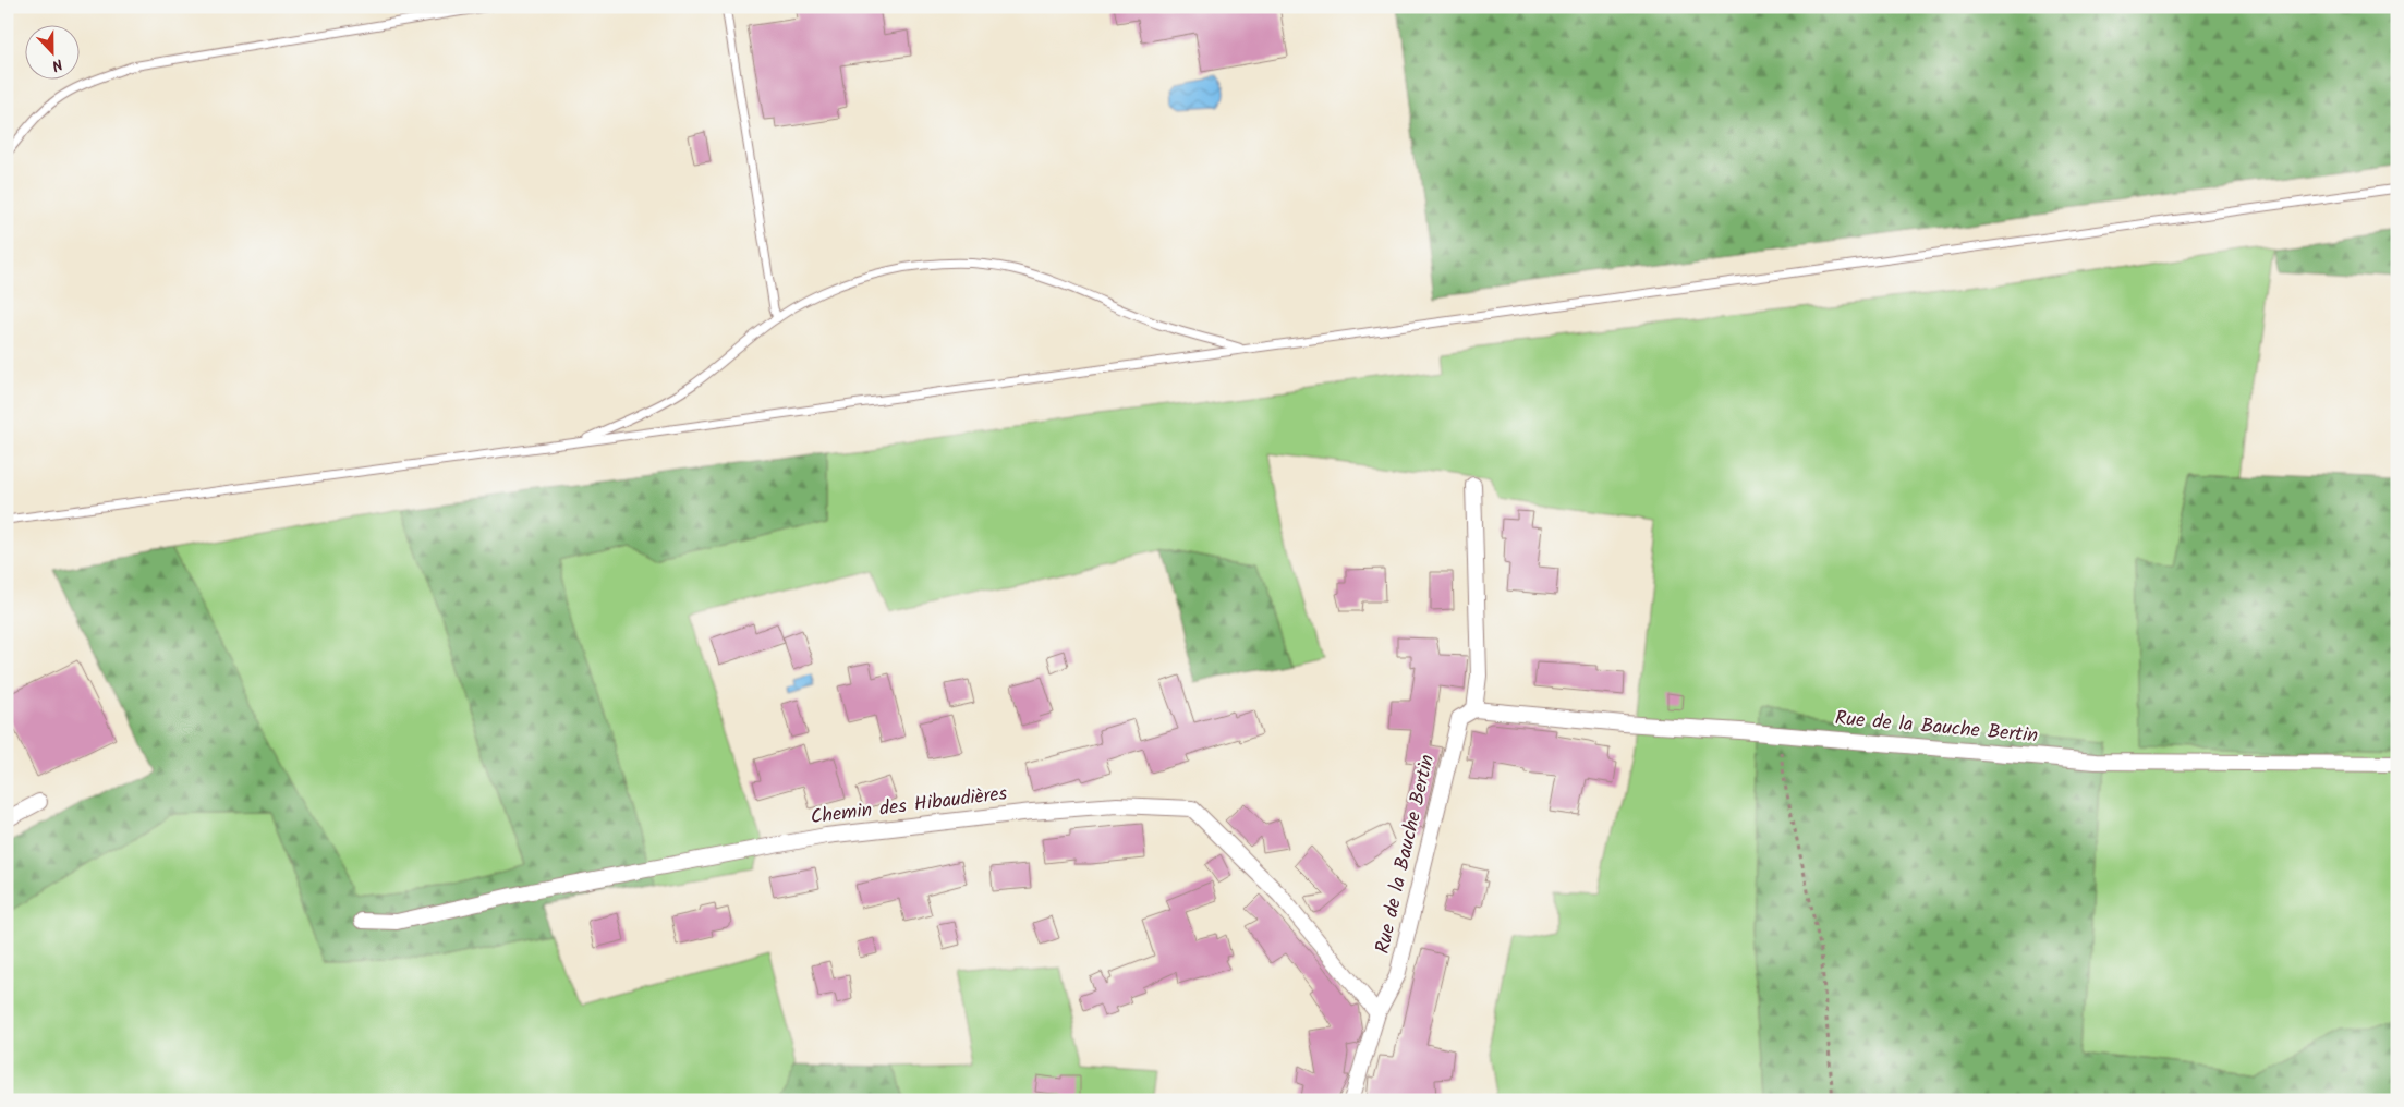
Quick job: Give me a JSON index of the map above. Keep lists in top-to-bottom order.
{
  "streets": {
    "street": ["Rue de la Bauche Bertin", "Chemin des Hibaudières"]
  },
  "crossings": [
    ["Rue de la Bauche Bertin", "Chemin des Hibaudières"]
  ],
  "north": "bottom"
}
